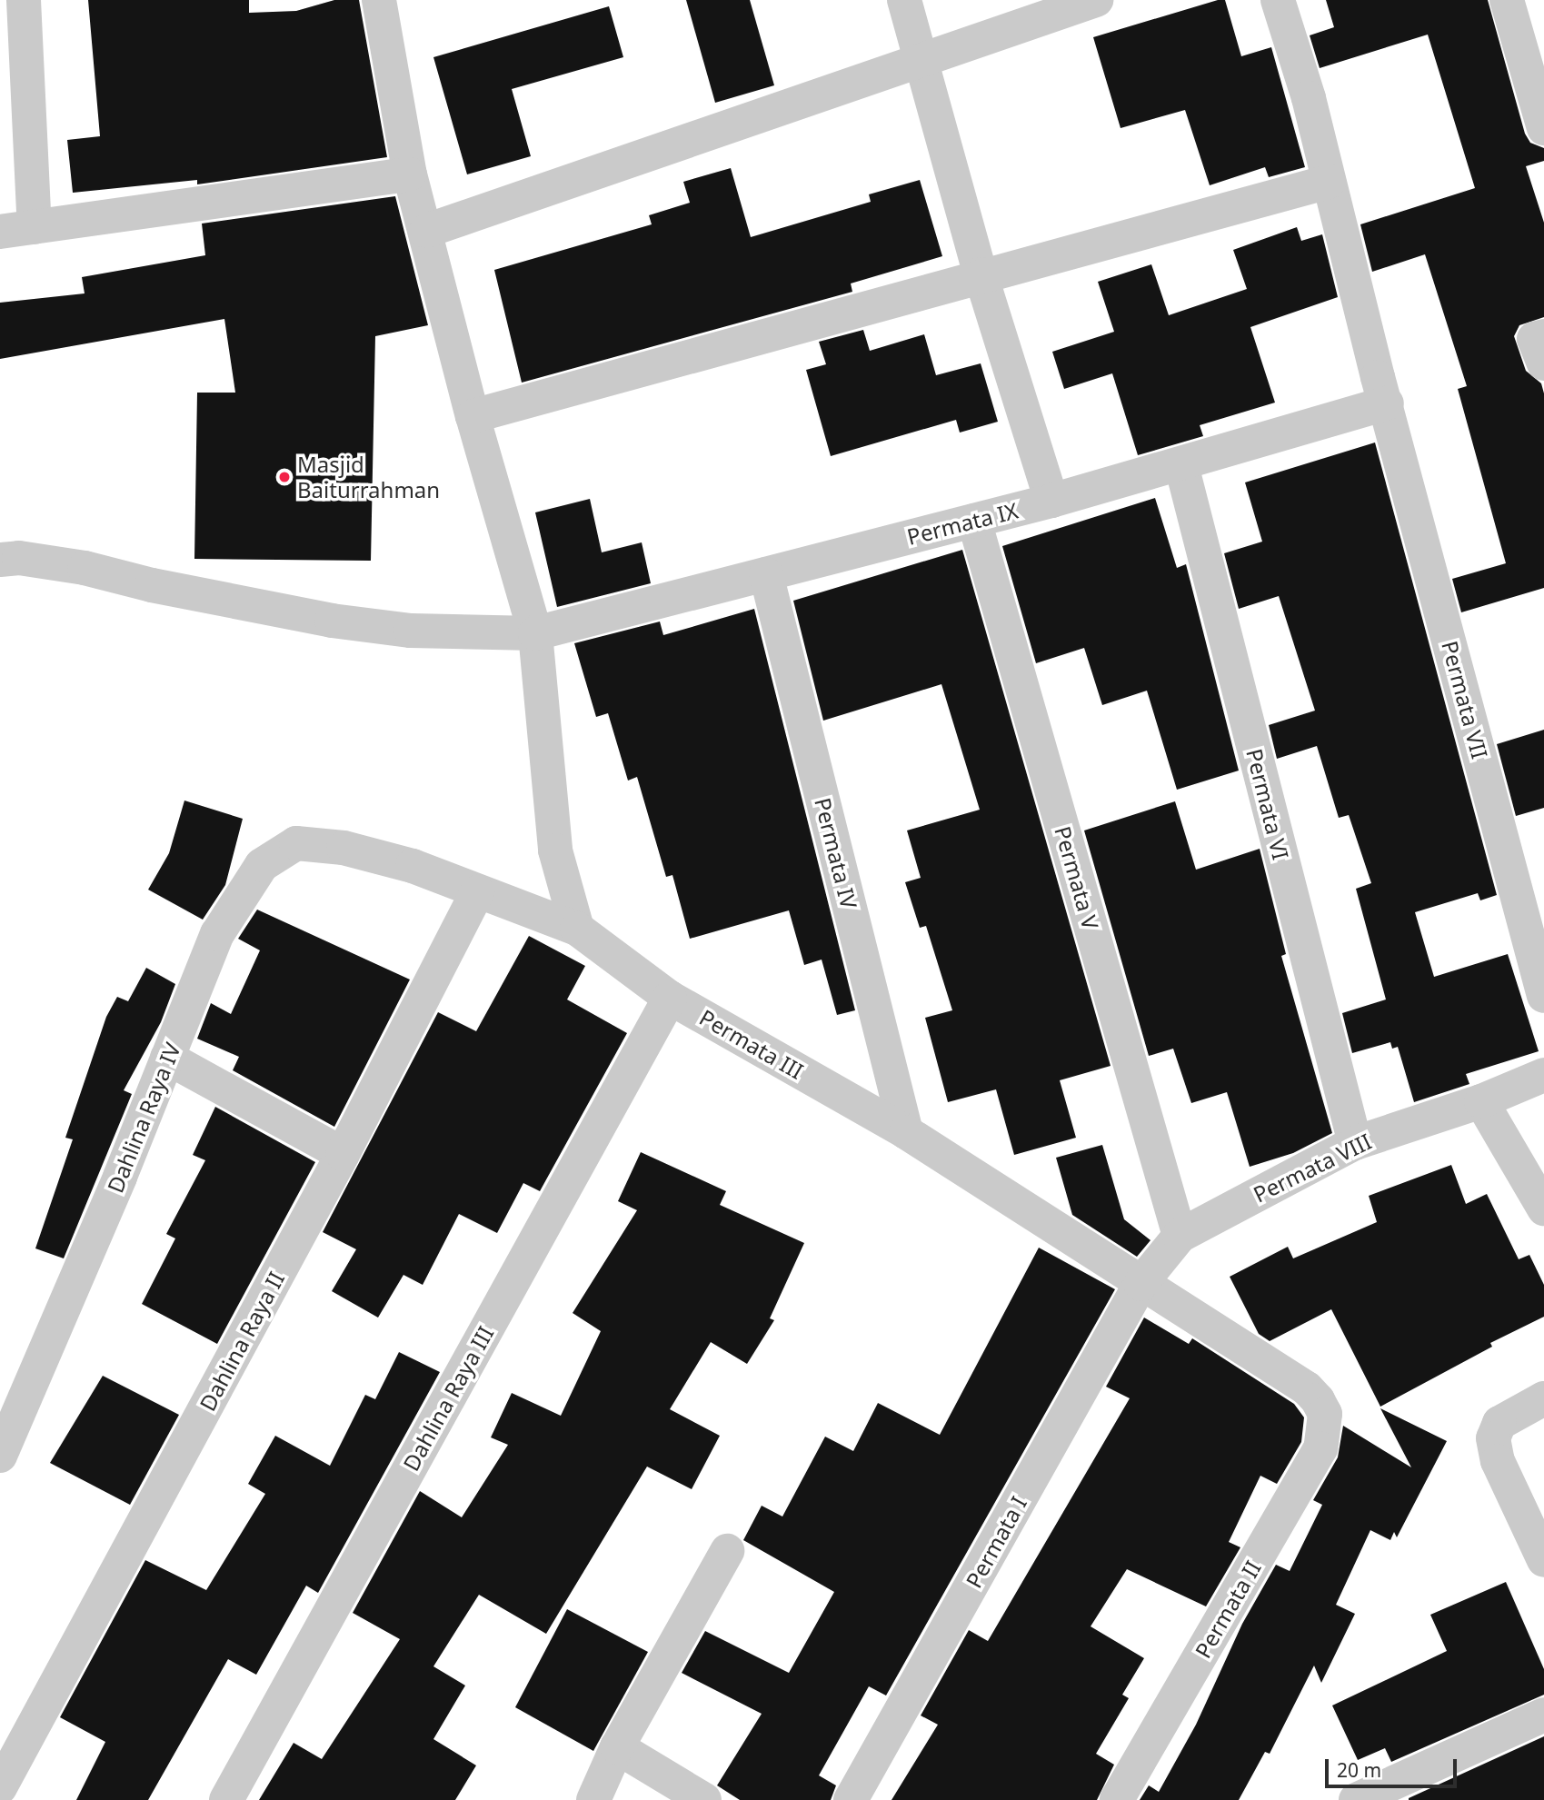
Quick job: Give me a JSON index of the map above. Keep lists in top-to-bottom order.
{
  "streets": {
    "street": [
      "Permata IX",
      "Permata VII",
      "Permata VI",
      "Permata IV",
      "Permata V",
      "Permata III",
      "Dahlina Raya IV",
      "Permata VIII",
      "Dahlina Raya II",
      "Dahlina Raya III",
      "Permata I",
      "Permata II"
    ]
  },
  "crossings": [
    ["Permata IX", "Permata VII"],
    ["Permata IX", "Permata VI"],
    ["Permata IX", "Permata IV"],
    ["Permata IX", "Permata V"],
    ["Permata VI", "Permata VIII"],
    ["Permata IV", "Permata III"],
    ["Permata V", "Permata VIII"],
    ["Permata III", "Dahlina Raya IV"],
    ["Permata III", "Permata VIII"],
    ["Permata III", "Dahlina Raya II"],
    ["Permata III", "Dahlina Raya III"],
    ["Permata III", "Permata I"],
    ["Permata III", "Permata II"],
    ["Permata VIII", "Permata I"]
  ],
  "places": ["Masjid Baiturrahman"],
  "scale_bar": "20 m"
}
